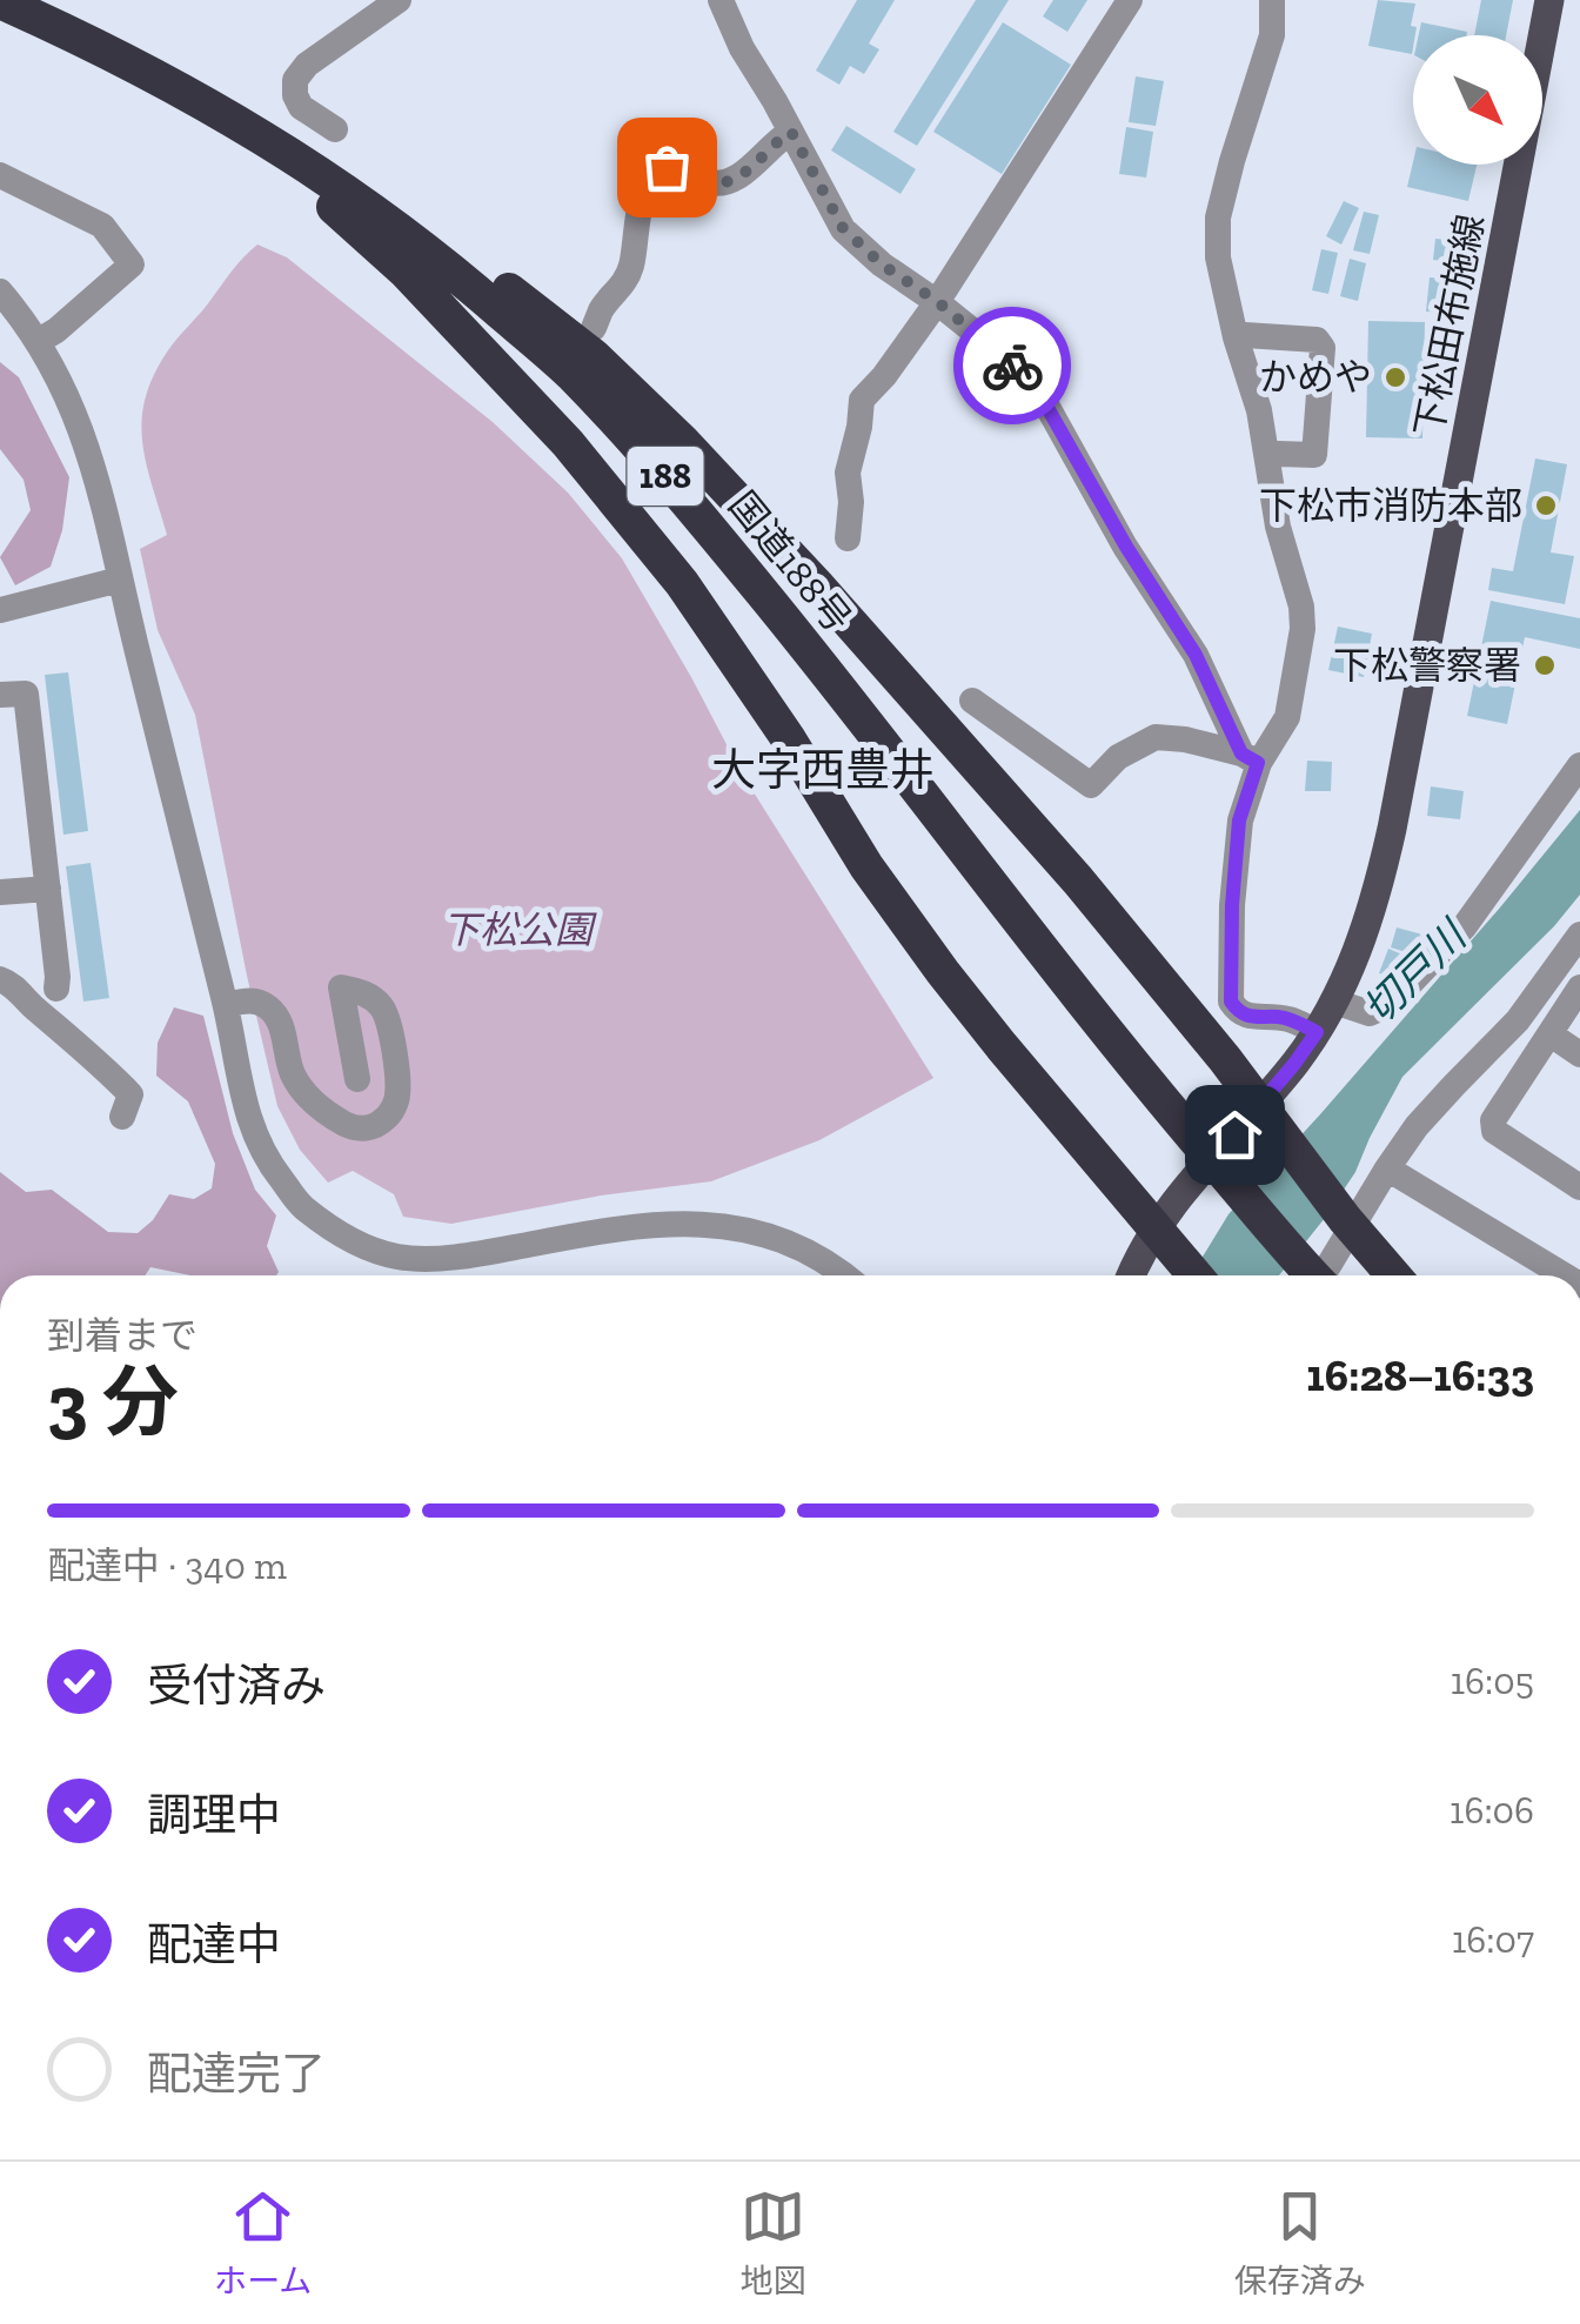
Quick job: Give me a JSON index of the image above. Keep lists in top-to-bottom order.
{
  "streets": {
    "highway": ["188", "国道188号"],
    "main road": ["下松田布施線"]
  },
  "districts": ["大字西豊井"],
  "water": ["切戸川"],
  "parks": ["下松公園"],
  "places": ["かめや", "下松市消防本部", "下松警察署"],
  "north": "bottom right",
  "page": {
    "heading": ["3 分", "到着まで", "16:28–16:33"],
    "bar": "配達中 · 340 m",
    "list": [
      ["受付済み", "16:05"],
      ["調理中", "16:06"],
      ["配達中", "16:07"],
      "配達完了"
    ],
    "tabs": ["ホーム", "地図", "保存済み"]
  }
}
